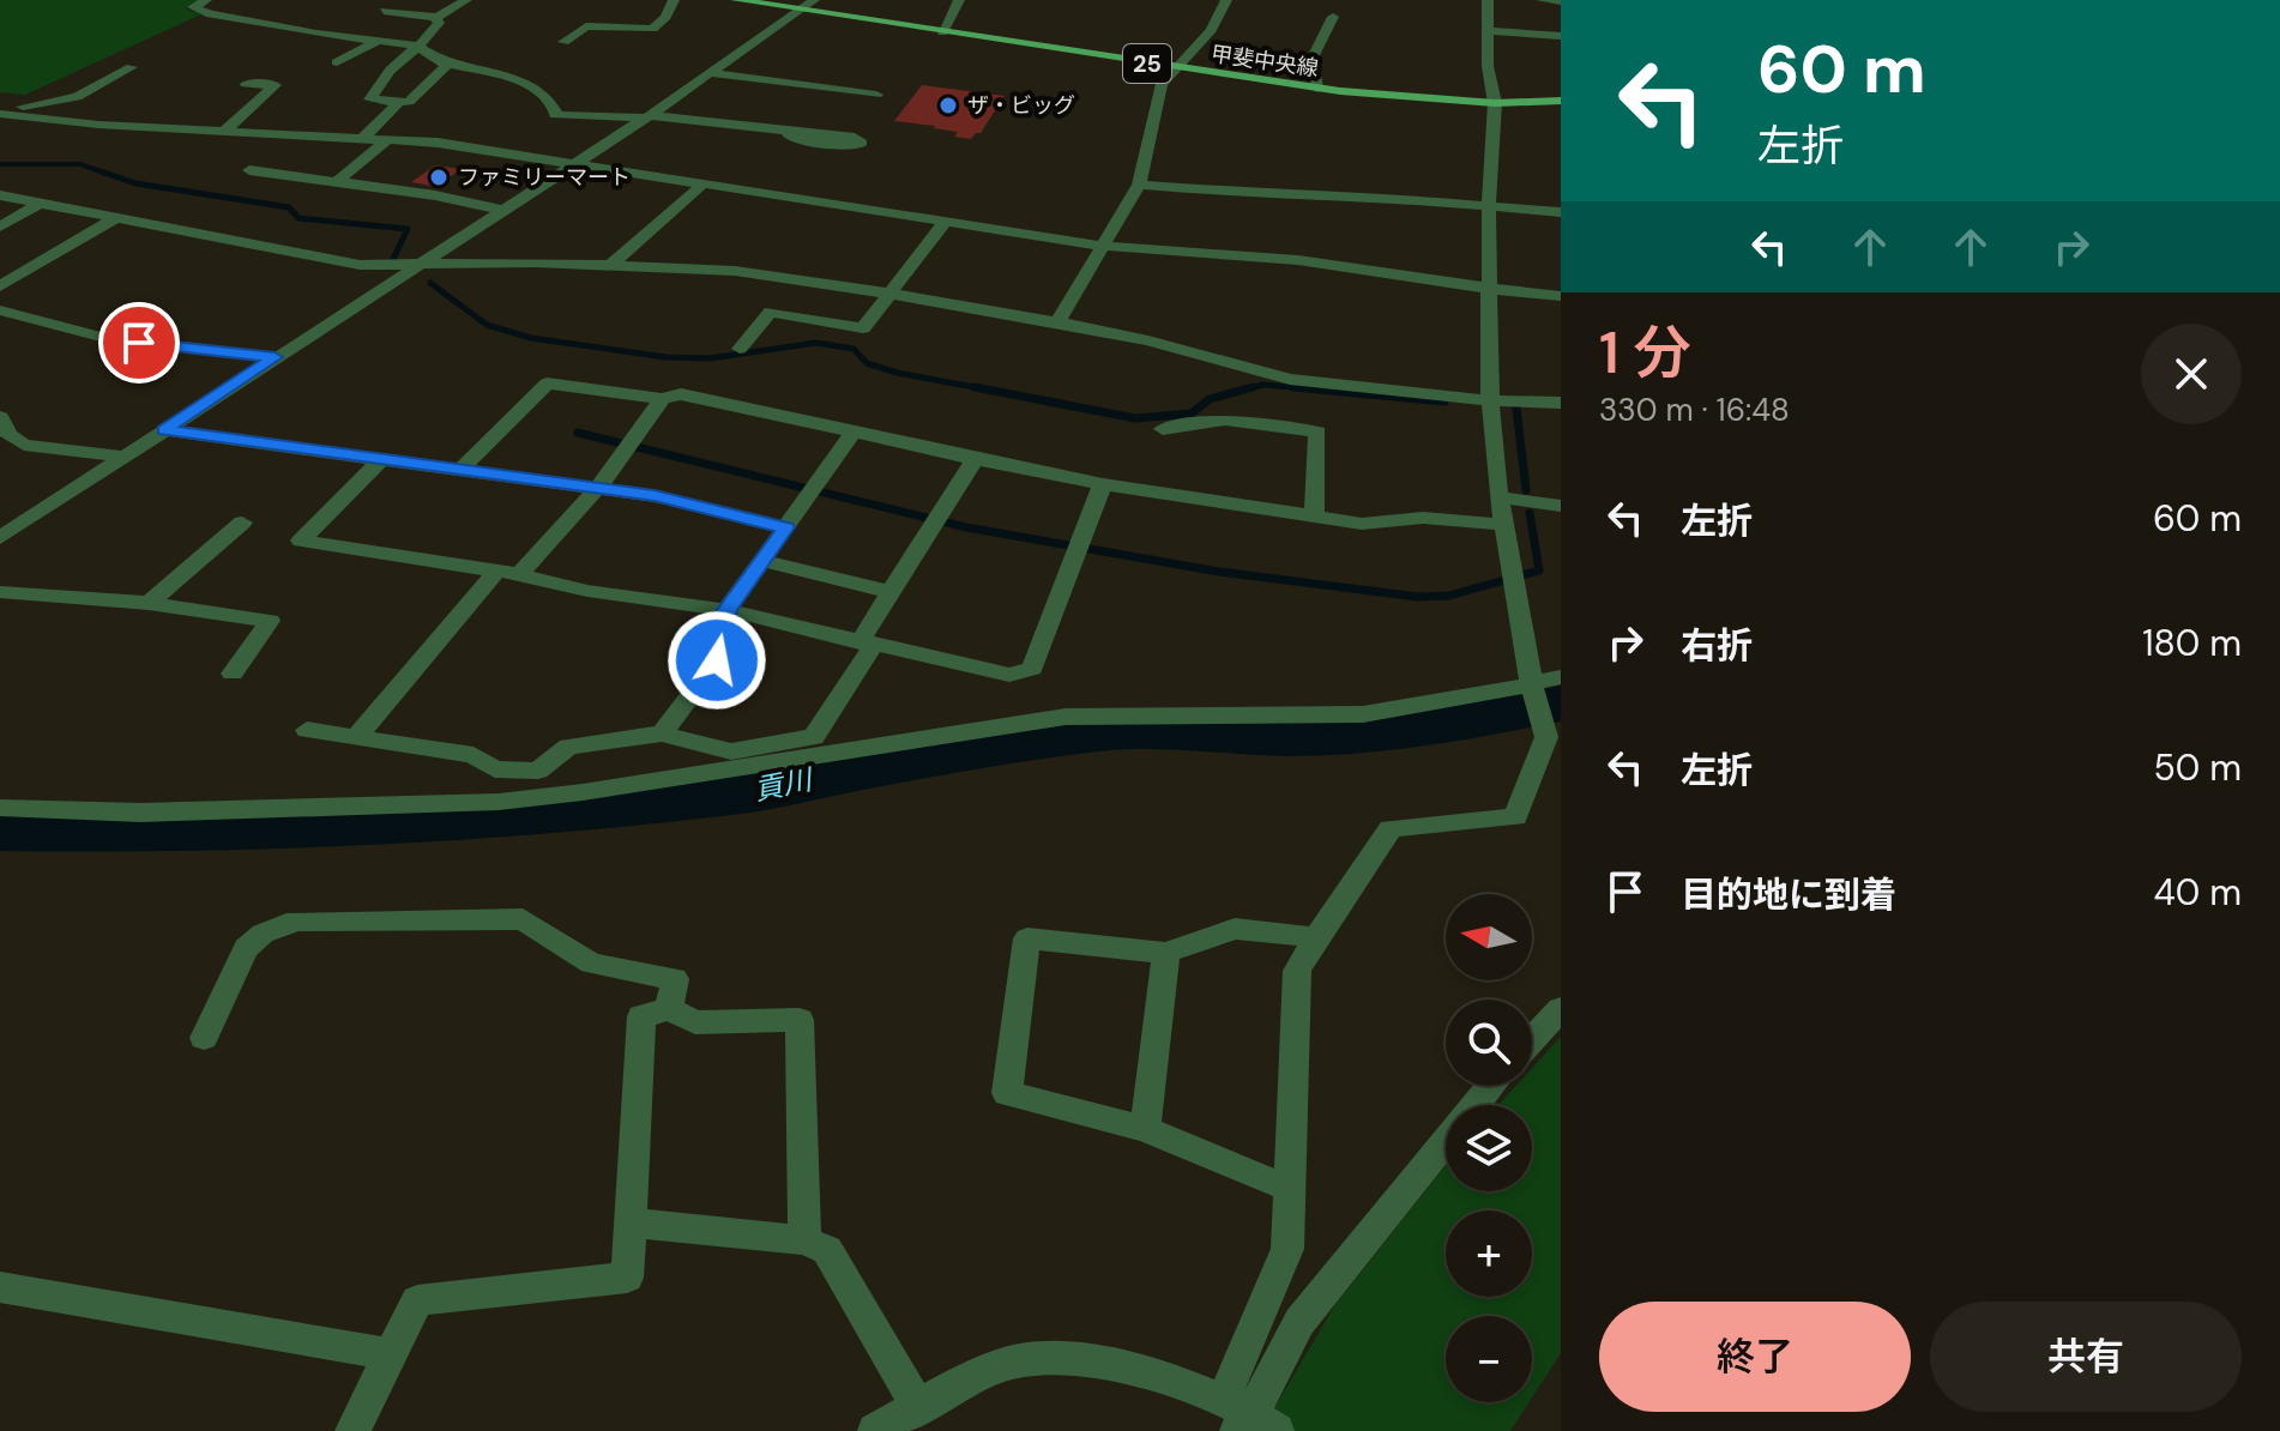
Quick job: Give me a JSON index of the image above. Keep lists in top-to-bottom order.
{
  "streets": {
    "main road": ["甲斐中央線", "25"]
  },
  "water": ["貢川"],
  "places": ["ザ・ビッグ", "ファミリーマート"],
  "north": "left",
  "page": {
    "turn": ["60 m", "左折"],
    "heading": ["1 分", "330 m · 16:48"],
    "list": [
      {
        "name": "左折",
        "value": "60 m"
      },
      {
        "name": "右折",
        "value": "180 m"
      },
      {
        "name": "左折",
        "value": "50 m"
      },
      {
        "name": "目的地に到着",
        "value": "40 m"
      }
    ],
    "map_buttons": ["+", "−"],
    "buttons": ["終了", "共有"]
  }
}
